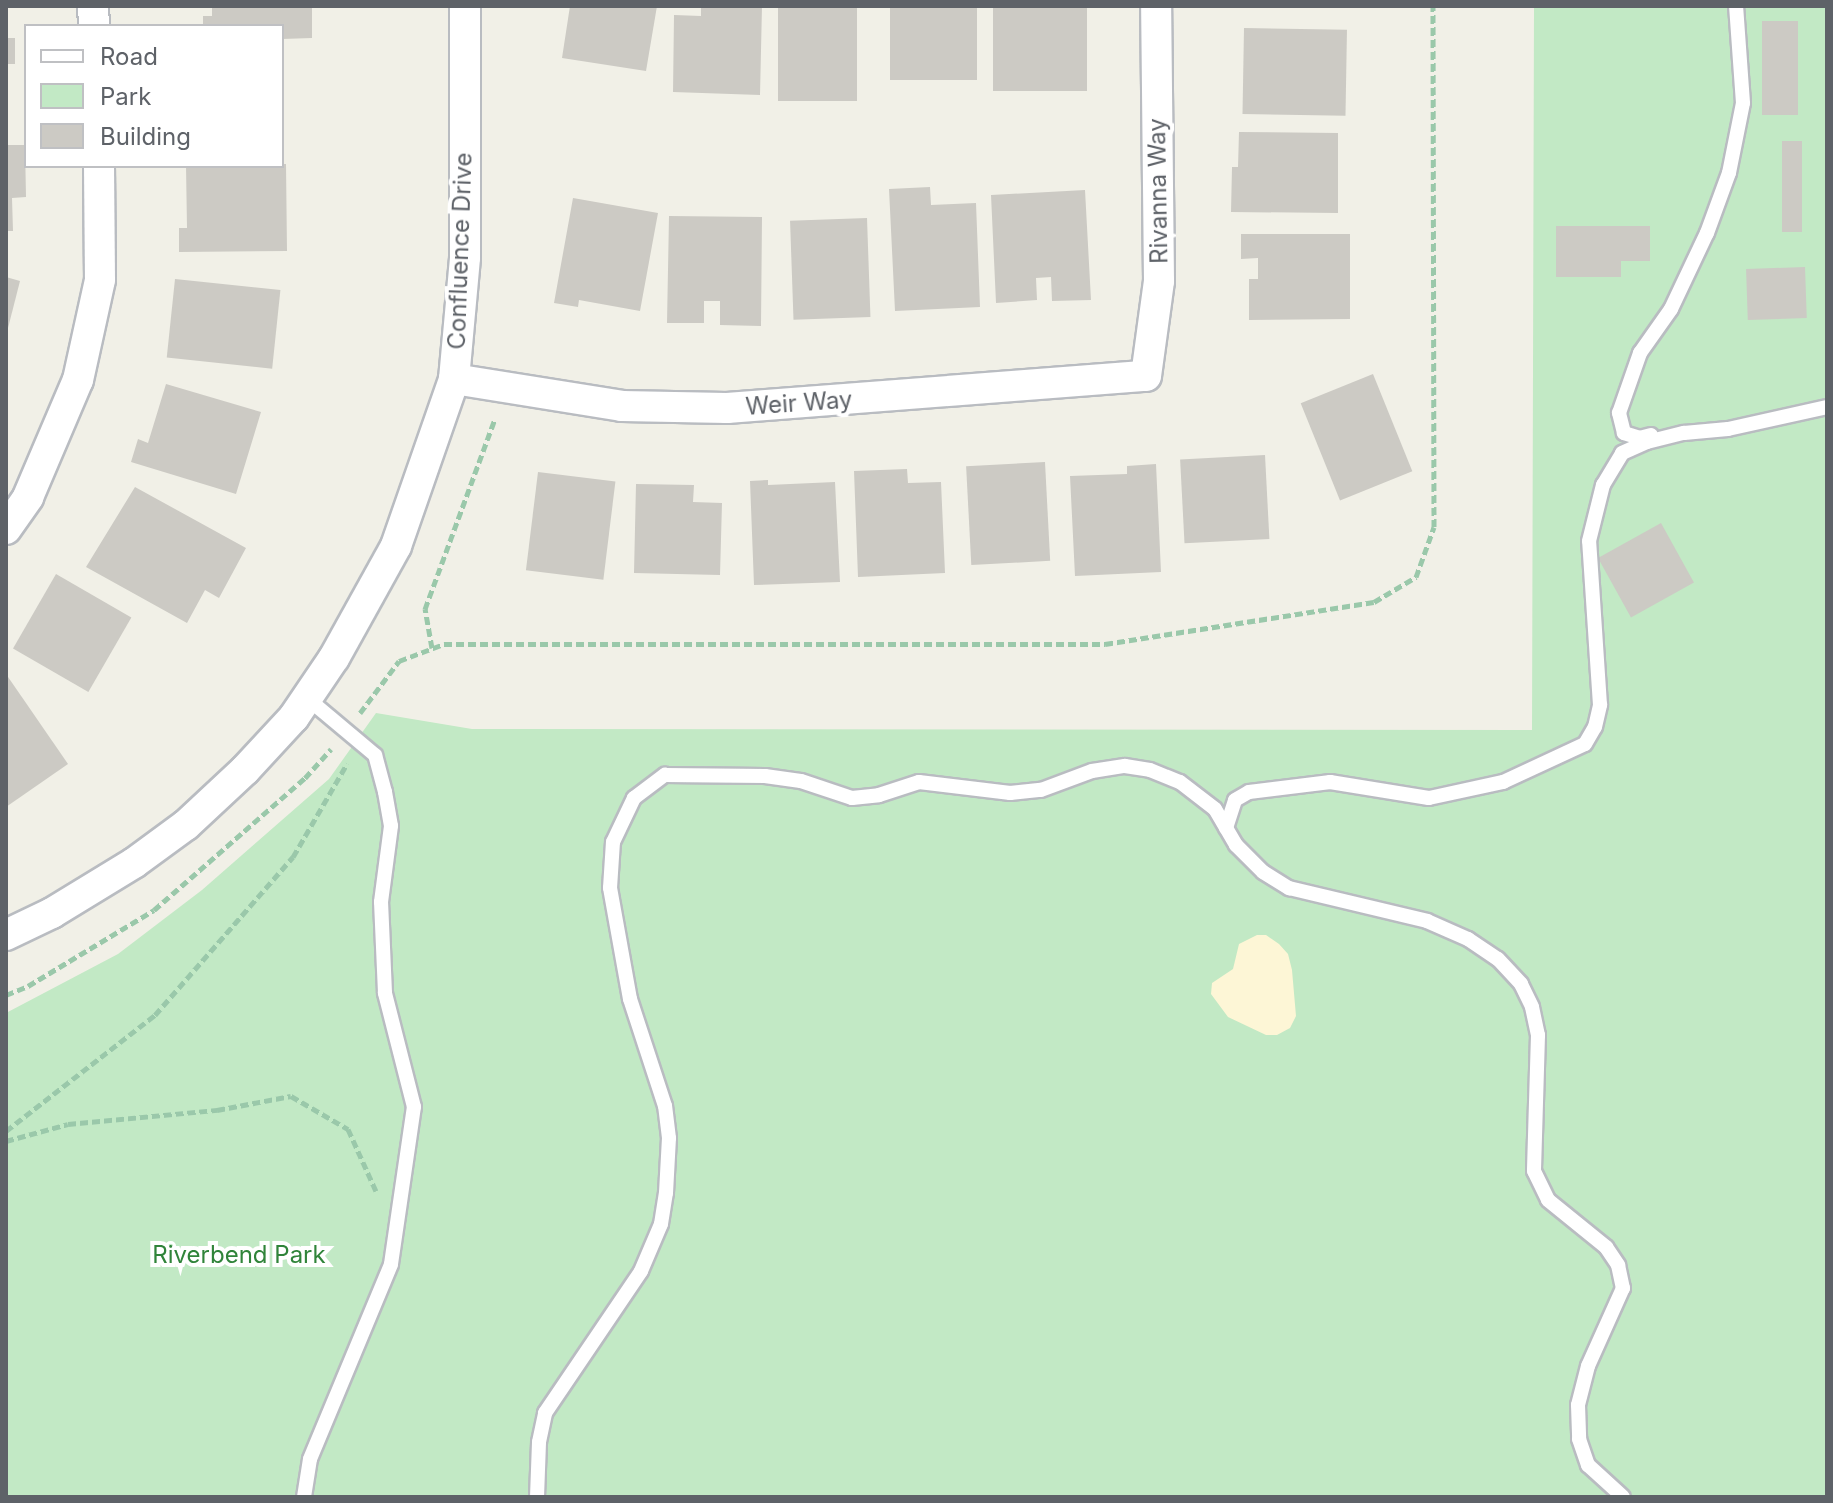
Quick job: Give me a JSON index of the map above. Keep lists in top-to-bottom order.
{
  "streets": {
    "street": ["Rivanna Way", "Confluence Drive", "Weir Way"]
  },
  "crossings": [
    ["Rivanna Way", "Weir Way"],
    ["Confluence Drive", "Weir Way"]
  ],
  "parks": ["Riverbend Park"],
  "legend": ["Road", "Park", "Building"]
}
